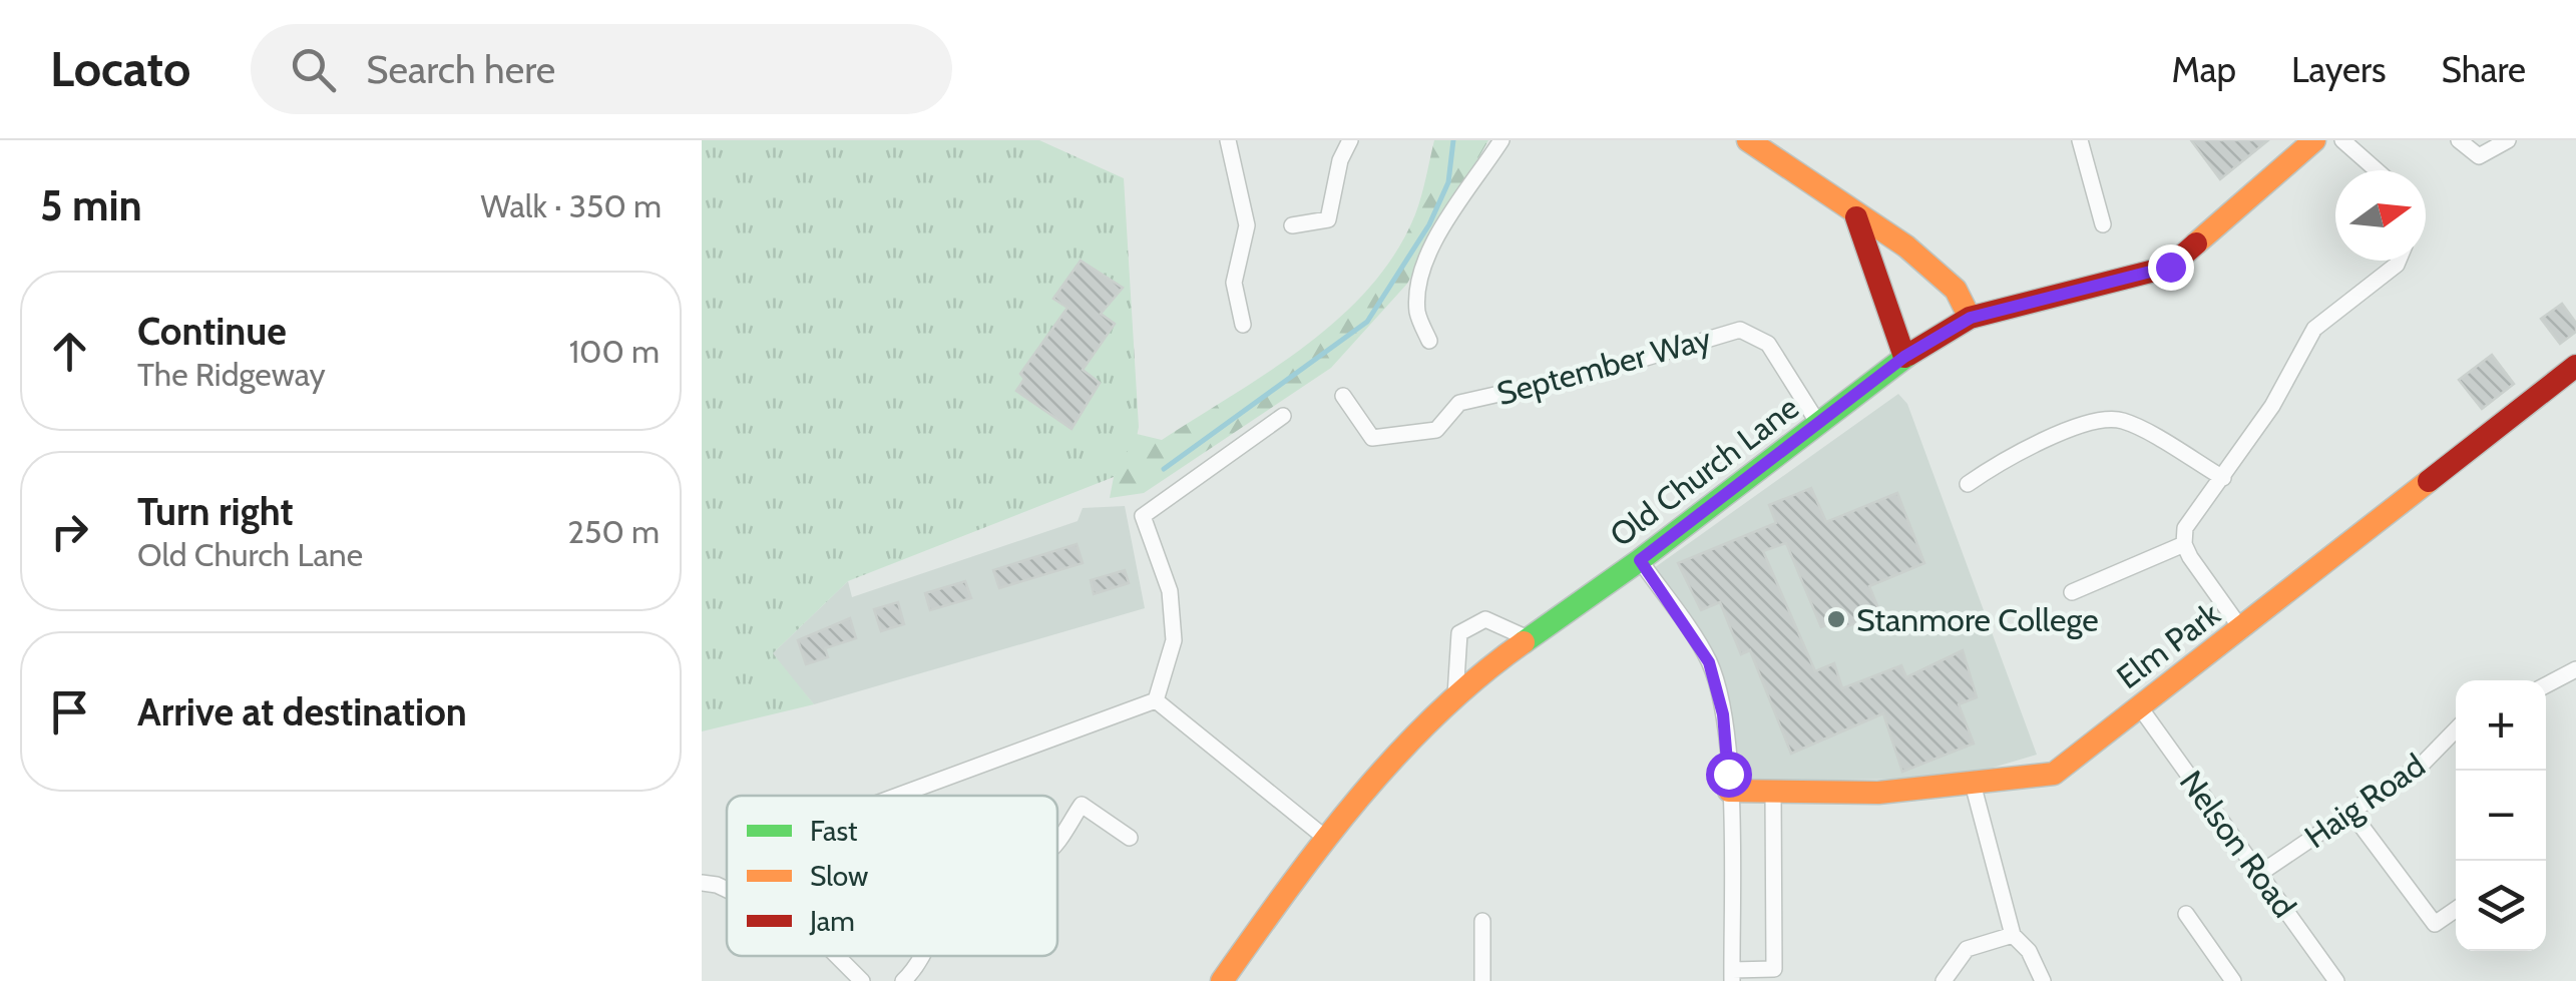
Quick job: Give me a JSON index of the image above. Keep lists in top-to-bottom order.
{
  "streets": {
    "street": [
      "September Way",
      "Old Church Lane",
      "Elm Park",
      "Haig Road",
      "Nelson Road"
    ]
  },
  "crossings": [
    ["September Way", "Old Church Lane"],
    ["Elm Park", "Nelson Road"],
    ["Haig Road", "Nelson Road"]
  ],
  "places": ["Stanmore College"],
  "legend": ["Fast", "Slow", "Jam"],
  "north": "right",
  "page": {
    "header": "Locato",
    "search": "Search here",
    "nav": ["Map", "Layers", "Share"],
    "heading": ["5 min", "Walk · 350 m"],
    "list": [
      ["Continue", "The Ridgeway", "100 m"],
      ["Turn right", "Old Church Lane", "250 m"],
      "Arrive at destination"
    ],
    "map_buttons": ["+", "−"]
  }
}
